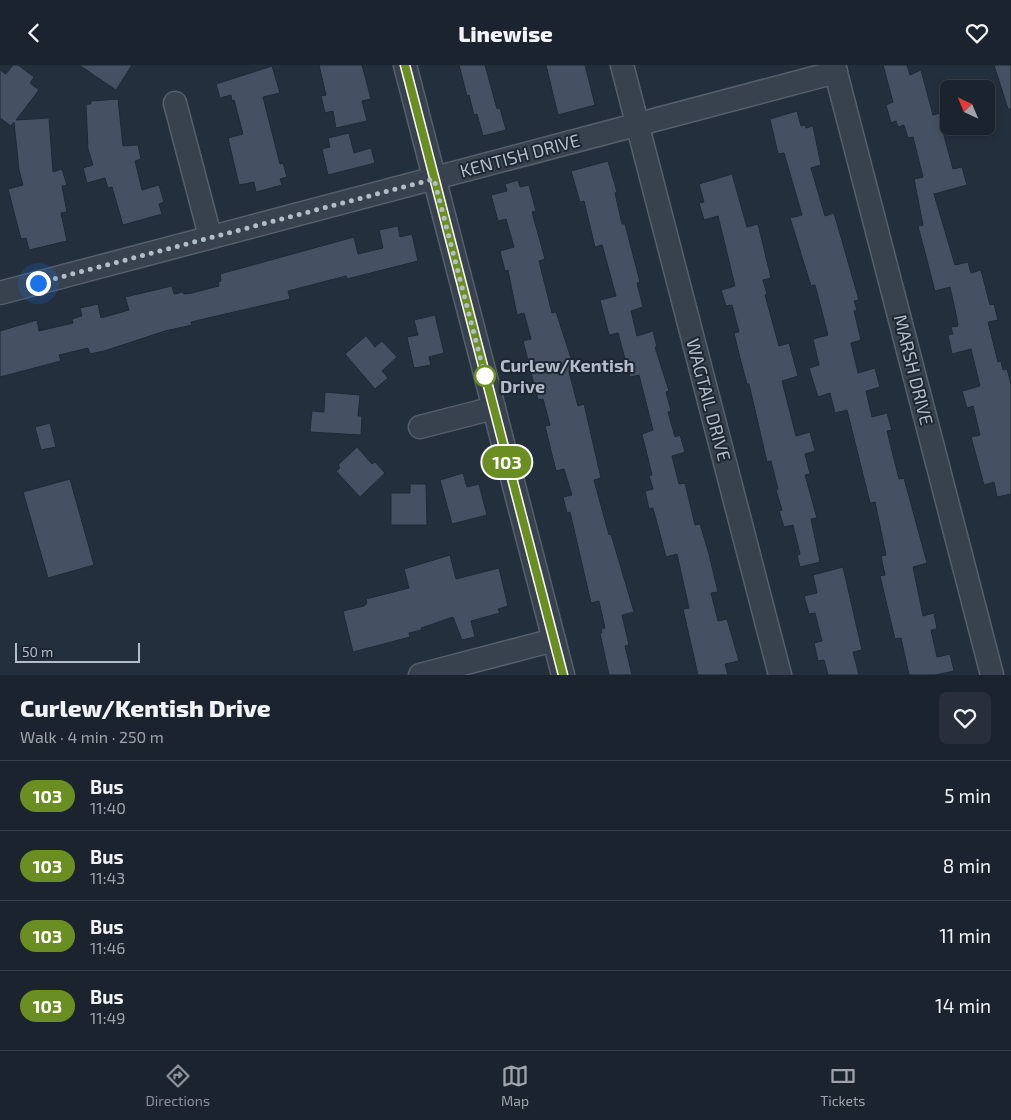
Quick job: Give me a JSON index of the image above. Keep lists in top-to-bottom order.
{
  "streets": {
    "street": ["KENTISH DRIVE", "MARSH DRIVE", "WAGTAIL DRIVE"]
  },
  "crossings": [
    ["KENTISH DRIVE", "MARSH DRIVE"],
    ["KENTISH DRIVE", "WAGTAIL DRIVE"]
  ],
  "places": ["Curlew/Kentish Drive"],
  "lines": ["bus line 103"],
  "scale_bar": "50 m",
  "north": "top left",
  "page": {
    "header": "Linewise",
    "on_map": "103",
    "scale": "50 m",
    "heading": ["Curlew/Kentish Drive", "Walk · 4 min · 250 m"],
    "list": [
      {
        "mark": "103",
        "name": "Bus",
        "note": "11:40",
        "value": "5 min"
      },
      {
        "mark": "103",
        "name": "Bus",
        "note": "11:43",
        "value": "8 min"
      },
      {
        "mark": "103",
        "name": "Bus",
        "note": "11:46",
        "value": "11 min"
      },
      {
        "mark": "103",
        "name": "Bus",
        "note": "11:49",
        "value": "14 min"
      }
    ],
    "tabs": ["Directions", "Map", "Tickets"]
  }
}
